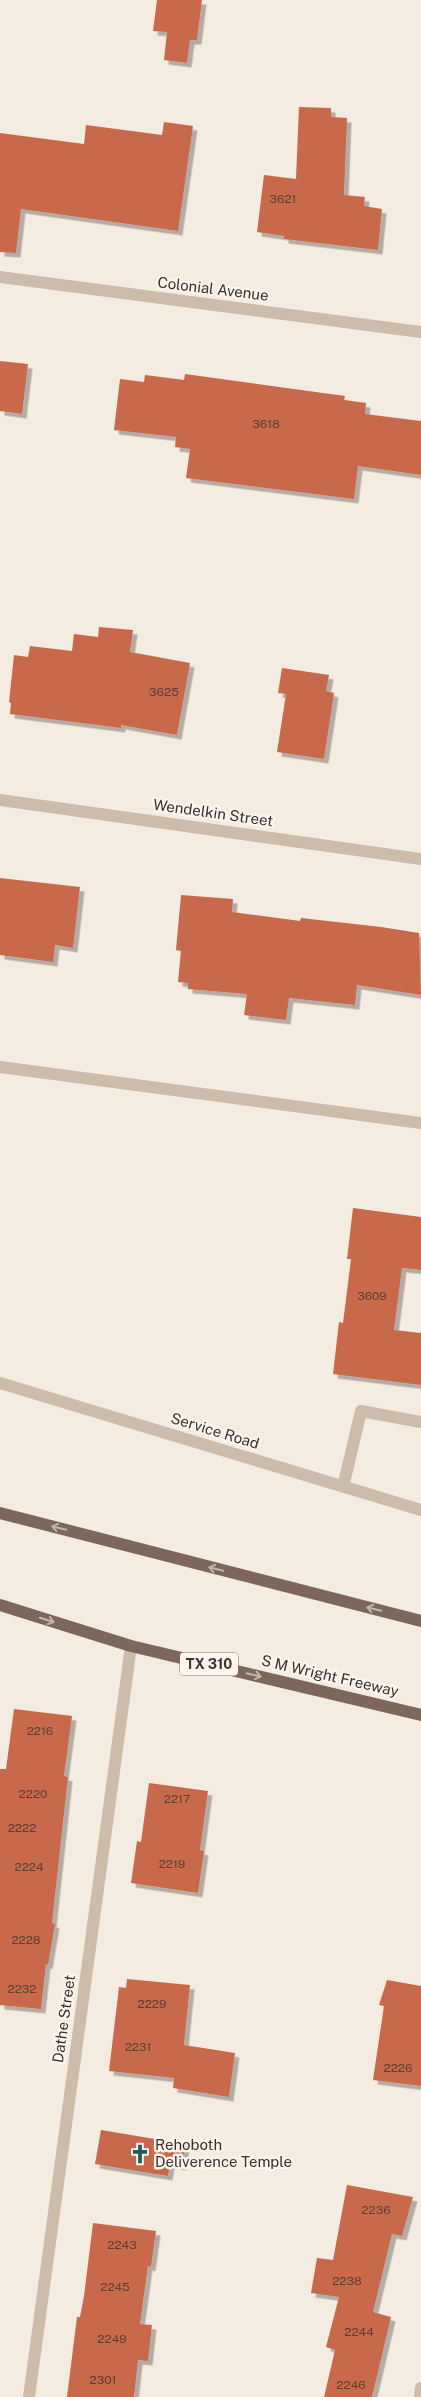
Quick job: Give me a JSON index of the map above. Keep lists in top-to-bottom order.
{
  "streets": {
    "main road": ["TX 310", "S M Wright Freeway"],
    "street": [
      "Colonial Avenue",
      "Wendelkin Street",
      "Service Road",
      "Dathe Street"
    ]
  },
  "crossings": [
    ["S M Wright Freeway", "Dathe Street"]
  ],
  "places": {
    "church": ["Rehoboth Deliverence Temple"]
  },
  "house_numbers": [
    "3621",
    "3618",
    "3625",
    "3609",
    "2216",
    "2220",
    "2217",
    "2222",
    "2219",
    "2224",
    "2228",
    "2232",
    "2229",
    "2231",
    "2226",
    "2236",
    "2243",
    "2238",
    "2245",
    "2244",
    "2249",
    "2301",
    "2246"
  ]
}
